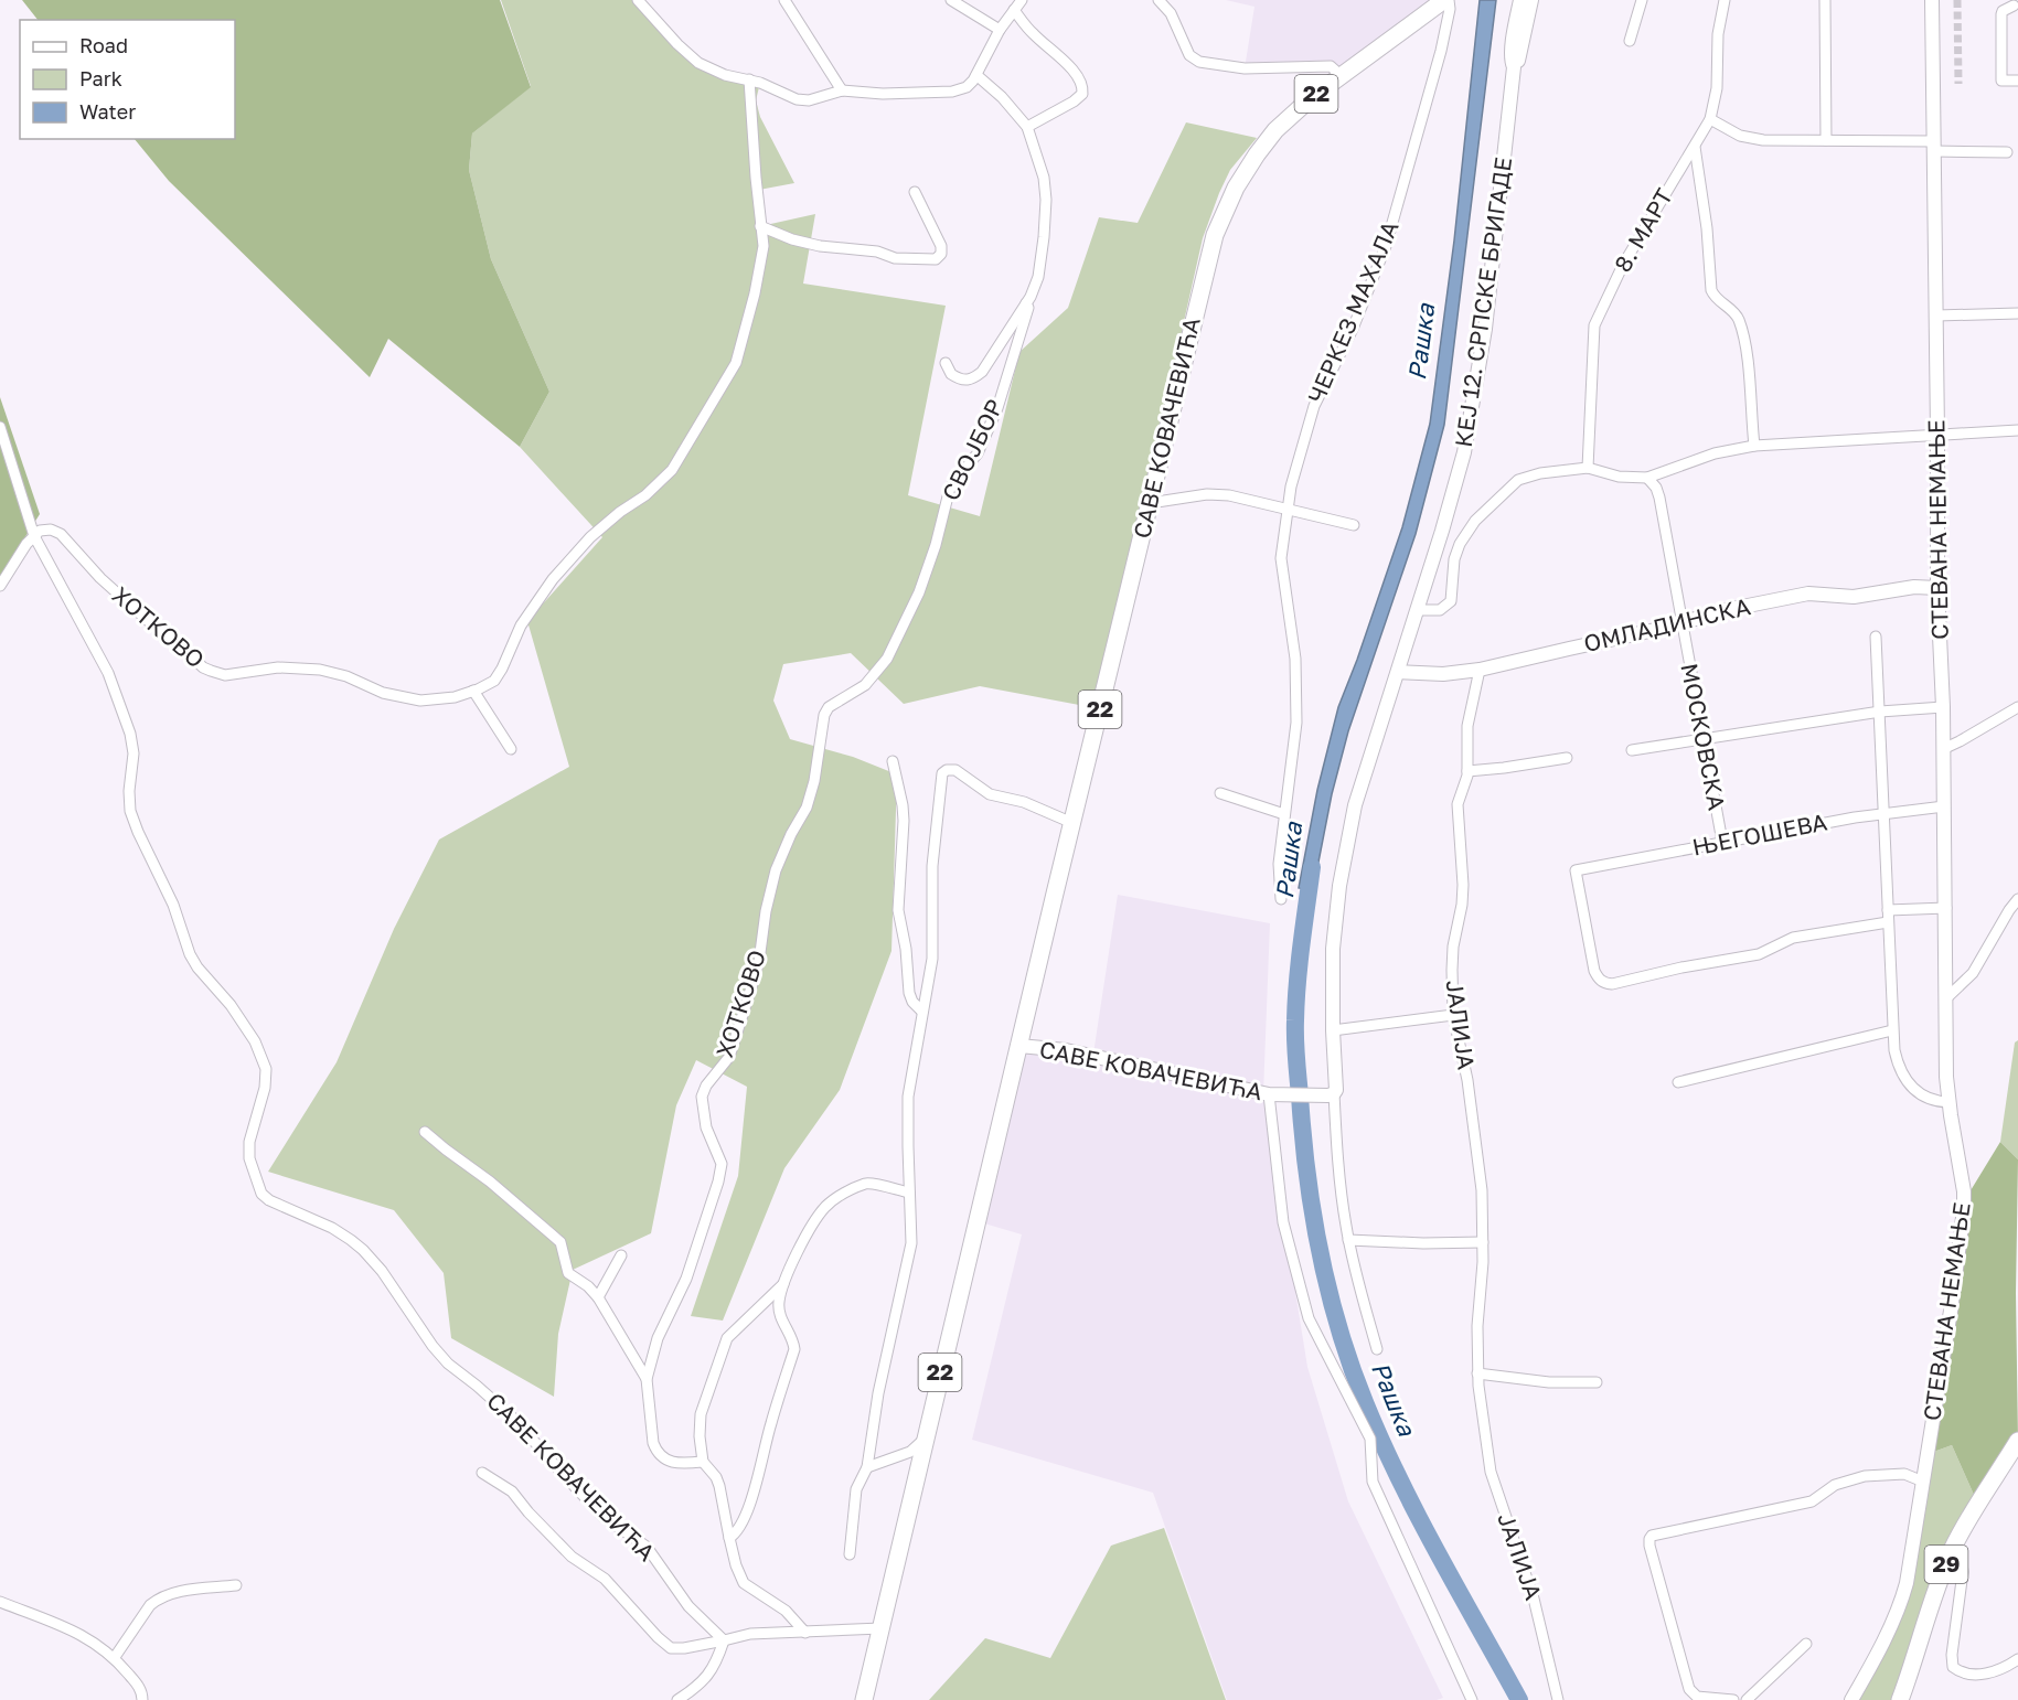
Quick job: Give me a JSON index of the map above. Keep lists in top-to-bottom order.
{
  "streets": {
    "main road": ["22", "САВЕ КОВАЧЕВИЋА", "29"],
    "street": [
      "8. МАРТ",
      "КЕЈ 12. СРПСКЕ БРИГАДЕ",
      "ЧЕРКЕЗ МАХАЛА",
      "СВОЈБОР",
      "СТЕВАНА НЕМАЊЕ",
      "ОМЛАДИНСКА",
      "ХОТКОВО",
      "МОСКОВСКА",
      "ЊЕГОШЕВА",
      "ЈАЛИЈА"
    ]
  },
  "crossings": [
    ["КЕЈ 12. СРПСКЕ БРИГАДЕ", "САВЕ КОВАЧЕВИЋА"],
    ["КЕЈ 12. СРПСКЕ БРИГАДЕ", "ОМЛАДИНСКА"],
    ["ЧЕРКЕЗ МАХАЛА", "САВЕ КОВАЧЕВИЋА"],
    ["САВЕ КОВАЧЕВИЋА", "ХОТКОВО"],
    ["СВОЈБОР", "ХОТКОВО"],
    ["СТЕВАНА НЕМАЊЕ", "ОМЛАДИНСКА"],
    ["СТЕВАНА НЕМАЊЕ", "ЊЕГОШЕВА"],
    ["ОМЛАДИНСКА", "МОСКОВСКА"],
    ["ОМЛАДИНСКА", "ЈАЛИЈА"],
    ["МОСКОВСКА", "ЊЕГОШЕВА"]
  ],
  "water": ["Рашка"],
  "legend": ["Road", "Park", "Water"]
}
